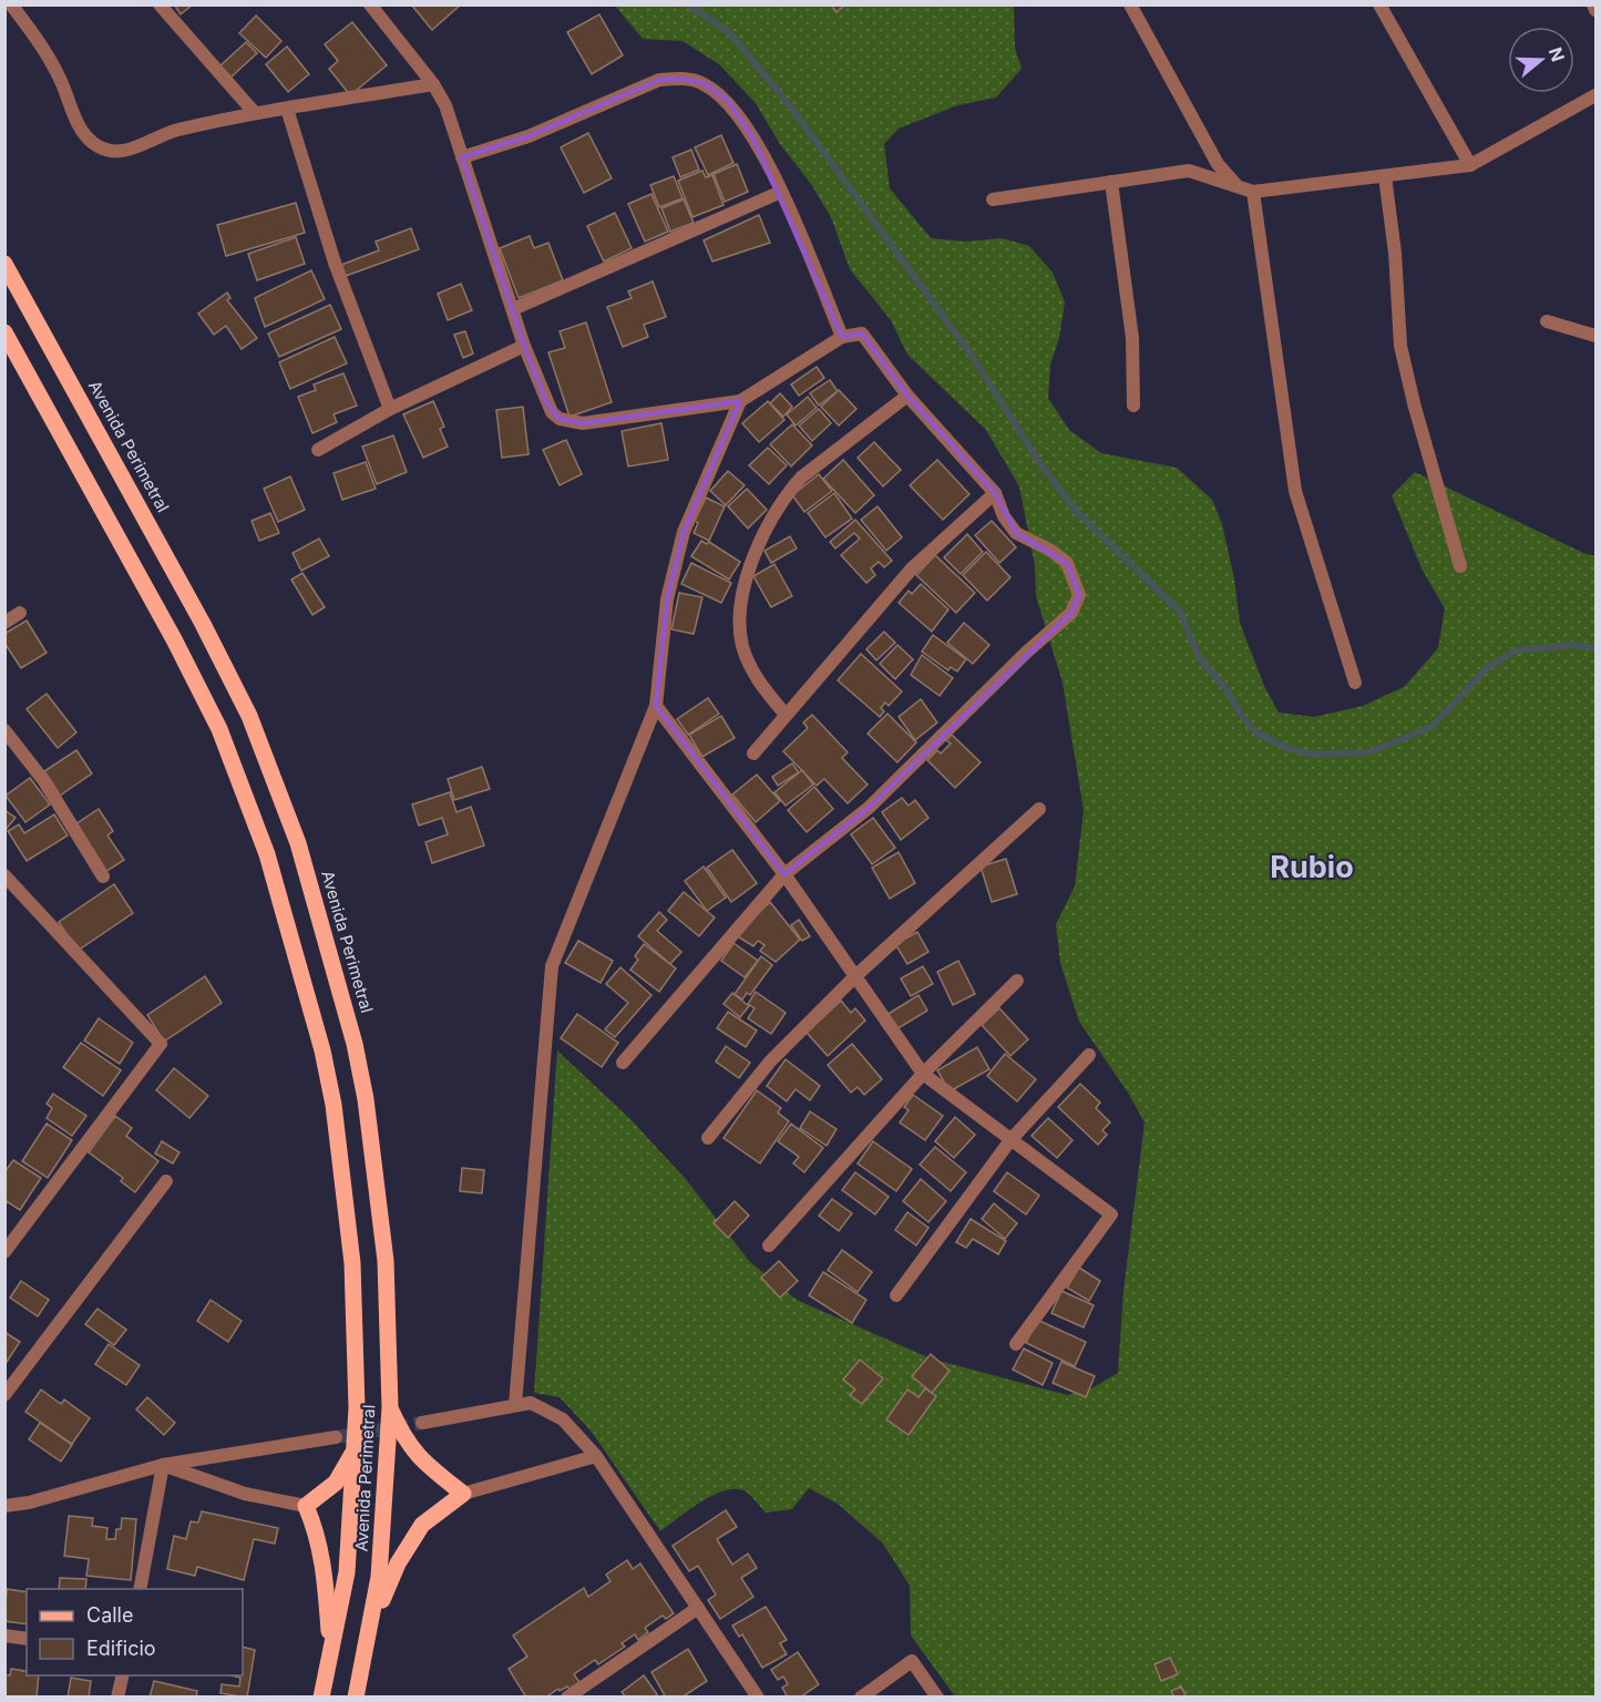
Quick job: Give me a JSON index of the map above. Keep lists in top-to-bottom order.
{
  "streets": {
    "main road": ["Avenida Perimetral"]
  },
  "districts": ["Rubio"],
  "legend": ["Calle", "Edificio"],
  "north": "right"
}
